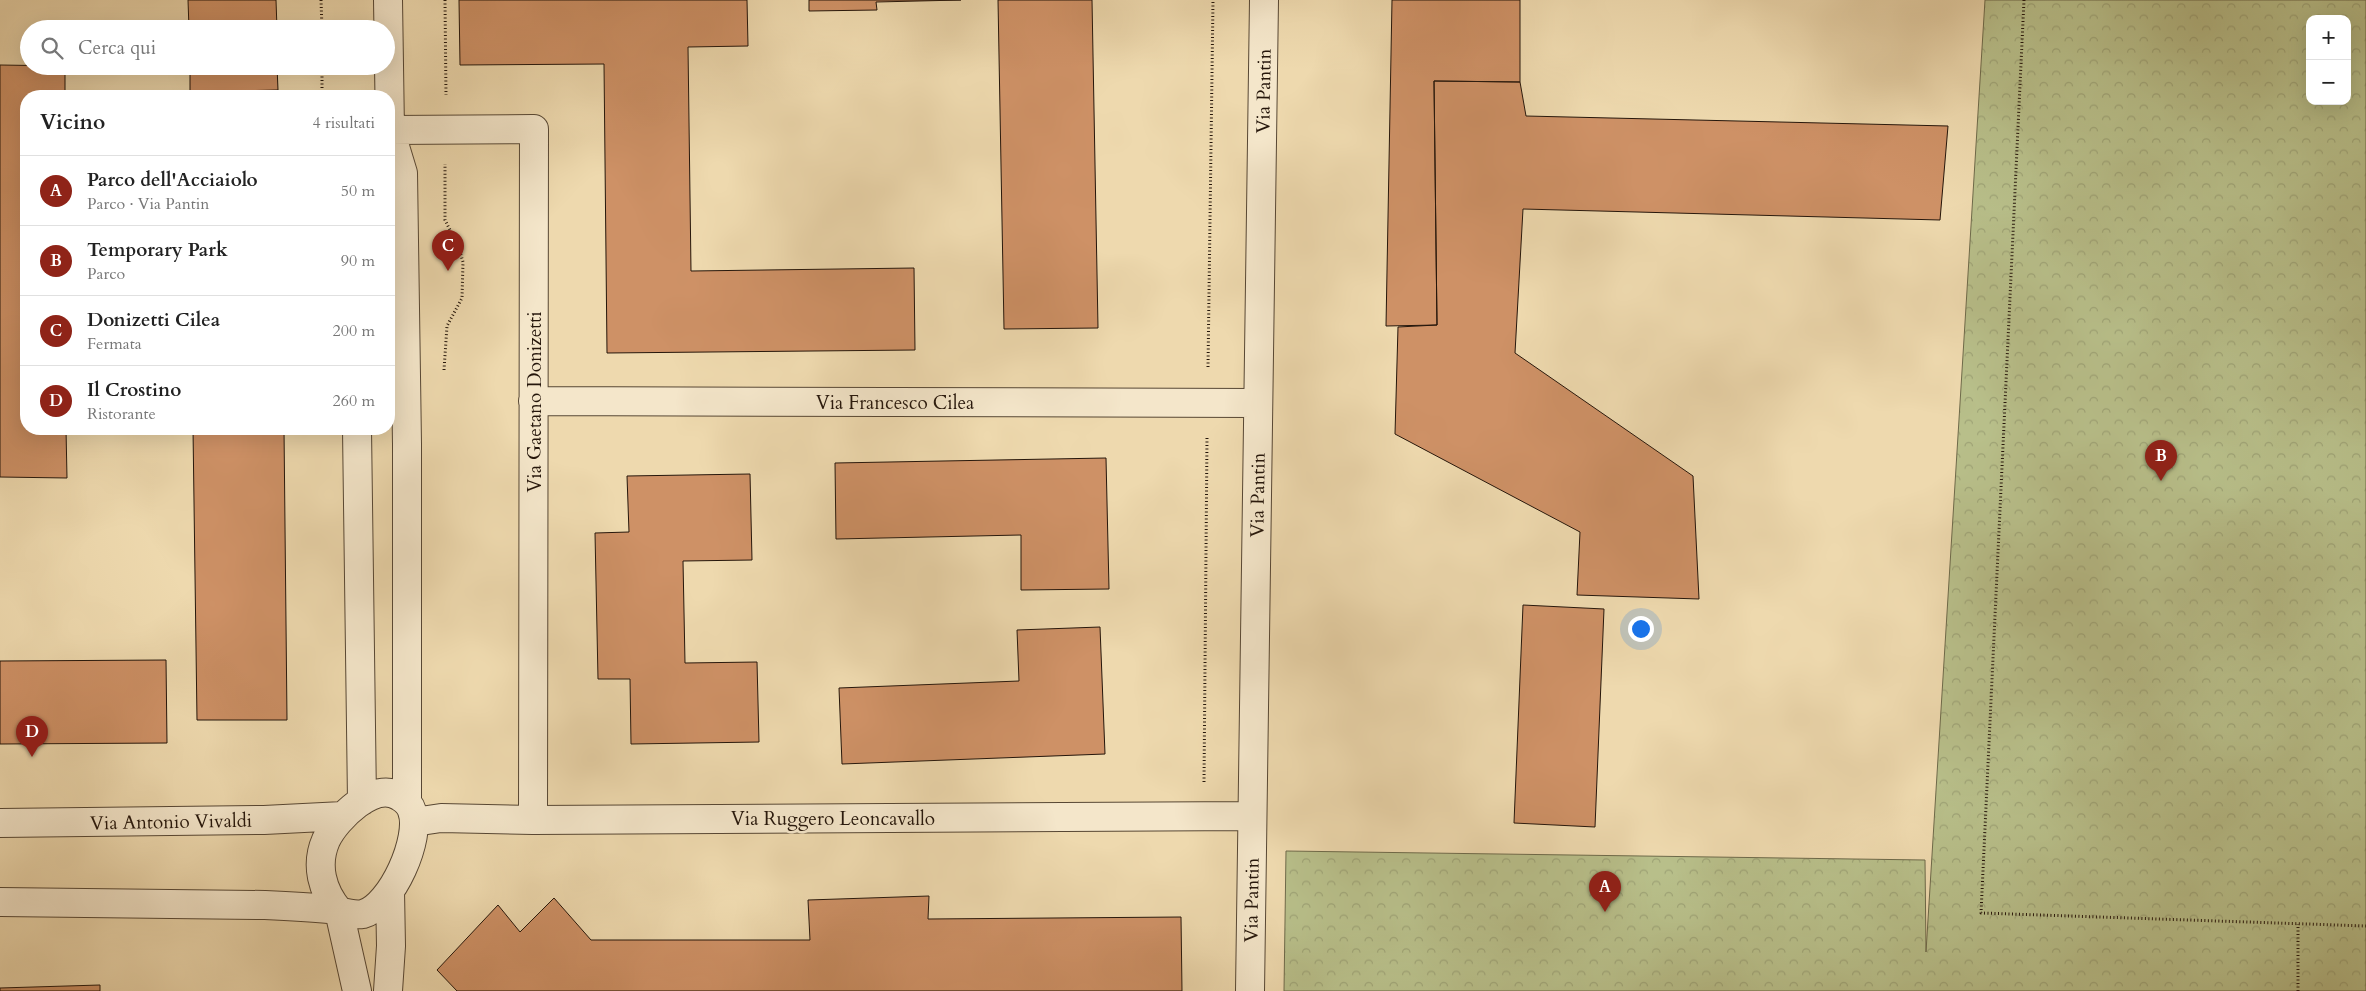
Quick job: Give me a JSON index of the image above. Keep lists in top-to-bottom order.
{
  "streets": {
    "street": [
      "Via Pantin",
      "Via Gaetano Donizetti",
      "Via Francesco Cilea",
      "Via Ruggero Leoncavallo",
      "Via Antonio Vivaldi"
    ]
  },
  "crossings": [
    ["Via Pantin", "Via Francesco Cilea"],
    ["Via Pantin", "Via Ruggero Leoncavallo"],
    ["Via Gaetano Donizetti", "Via Francesco Cilea"],
    ["Via Gaetano Donizetti", "Via Ruggero Leoncavallo"],
    ["Via Ruggero Leoncavallo", "Via Antonio Vivaldi"]
  ],
  "page": {
    "map_buttons": ["+", "−"],
    "search": "Cerca qui",
    "heading": ["Vicino", "4 risultati"],
    "list": [
      {
        "mark": "A",
        "name": "Parco dell'Acciaiolo",
        "note": "Parco · Via Pantin",
        "value": "50 m"
      },
      {
        "mark": "B",
        "name": "Temporary Park",
        "note": "Parco",
        "value": "90 m"
      },
      {
        "mark": "C",
        "name": "Donizetti Cilea",
        "note": "Fermata",
        "value": "200 m"
      },
      {
        "mark": "D",
        "name": "Il Crostino",
        "note": "Ristorante",
        "value": "260 m"
      }
    ],
    "pins": [
      "C",
      "B",
      "D",
      "A"
    ]
  }
}
